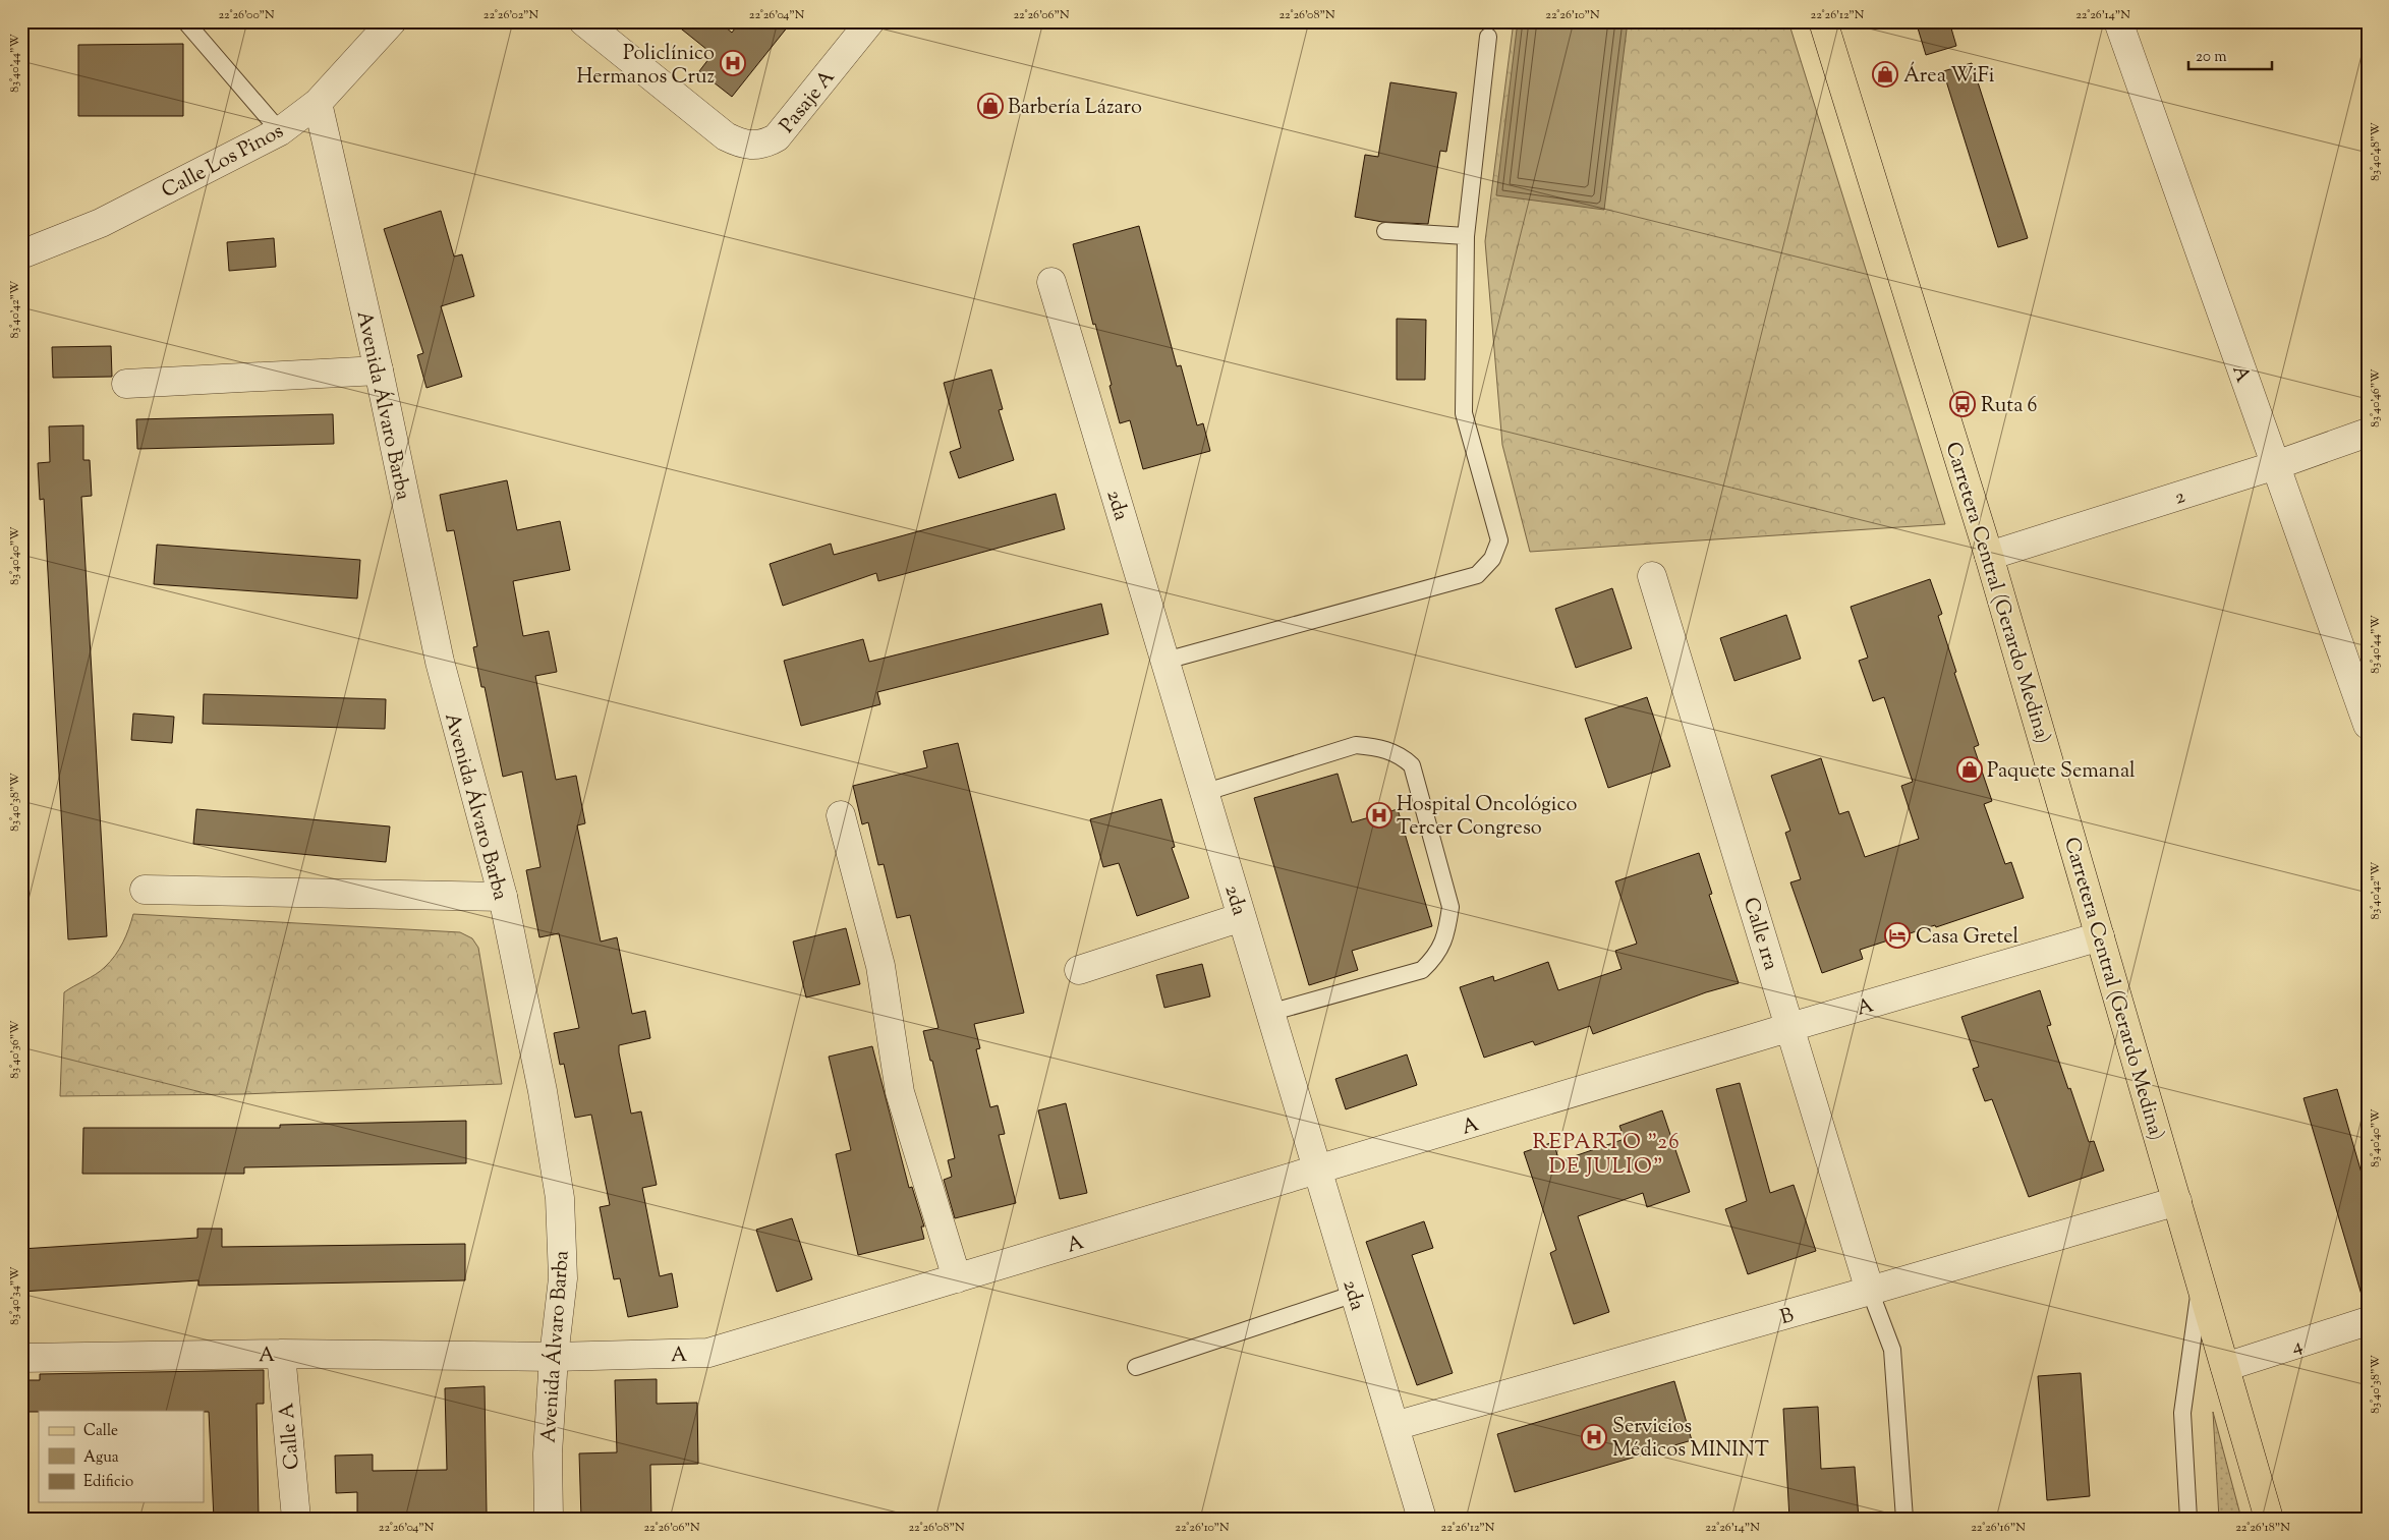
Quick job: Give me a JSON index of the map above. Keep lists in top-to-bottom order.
{
  "streets": {
    "main road": ["Carretera Central (Gerardo Medina)"],
    "street": [
      "Pasaje A",
      "Calle Los Pinos",
      "A",
      "Avenida Álvaro Barba",
      "2",
      "2da",
      "Calle 1ra",
      "B",
      "4",
      "Calle A"
    ]
  },
  "crossings": [
    ["Calle Los Pinos", "Avenida Álvaro Barba"],
    ["A", "Avenida Álvaro Barba"],
    ["A", "2"],
    ["A", "2da"],
    ["A", "Carretera Central (Gerardo Medina)"],
    ["A", "Calle 1ra"],
    ["A", "Calle A"],
    ["2", "Carretera Central (Gerardo Medina)"],
    ["2da", "B"],
    ["Carretera Central (Gerardo Medina)", "B"],
    ["Carretera Central (Gerardo Medina)", "4"],
    ["Calle 1ra", "B"]
  ],
  "districts": ["REPARTO \"26 DE JULIO\""],
  "places": {
    "hospital": ["Policlínico Hermanos Cruz", "Hospital Oncológico Tercer Congreso", "Servicios Médicos MININT"],
    "shop": ["Área WiFi", "Barbería Lázaro", "Paquete Semanal"],
    "bus stop": ["Ruta 6"],
    "hotel": ["Casa Gretel"]
  },
  "legend": ["Calle", "Agua", "Edificio"],
  "scale_bar": "20 m",
  "coordinates": [
    "22°26'00\"N",
    "22°26'02\"N",
    "22°26'04\"N",
    "22°26'06\"N",
    "22°26'08\"N",
    "22°26'10\"N",
    "22°26'12\"N",
    "22°26'14\"N",
    "83°40'44\"W",
    "83°40'48\"W",
    "83°40'42\"W",
    "83°40'46\"W",
    "83°40'40\"W",
    "83°40'38\"W",
    "83°40'36\"W",
    "83°40'34\"W",
    "22°26'16\"N",
    "22°26'18\"N"
  ]
}
